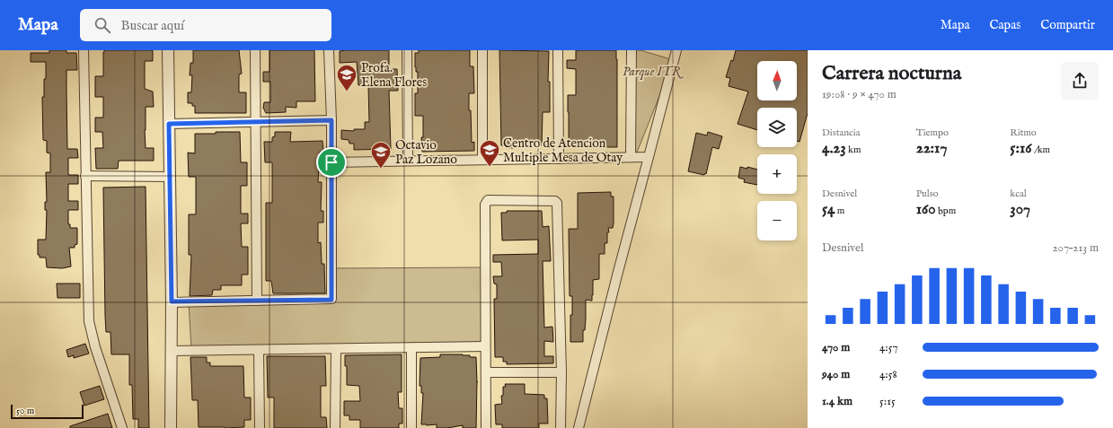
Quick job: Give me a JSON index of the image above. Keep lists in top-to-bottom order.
{
  "parks": ["Parque ITR"],
  "places": {
    "school or university": ["Profa. Elena Flores", "Centro de Atencion Multiple Mesa de Otay", "Octavio Paz Lozano"]
  },
  "scale_bar": "50 m",
  "north": "top",
  "page": {
    "header": "Mapa",
    "search": "Buscar aquí",
    "nav": ["Mapa", "Capas", "Compartir"],
    "heading": ["Carrera nocturna", "19:08 · 9 × 470 m"],
    "map_buttons": ["+", "−"],
    "stats": [
      ["Distancia", "4.23 km"],
      ["Tiempo", "22:17"],
      ["Ritmo", "5:16 /km"],
      ["Desnivel", "54 m"],
      ["Pulso", "160 bpm"],
      ["kcal", "307"]
    ],
    "chart": ["Desnivel", "207–213 m"],
    "list": [
      {
        "name": "470 m",
        "note": "4:57"
      },
      {
        "name": "940 m",
        "note": "4:58"
      },
      {
        "name": "1.4 km",
        "note": "5:15"
      }
    ],
    "scale": "50 m"
  }
}
